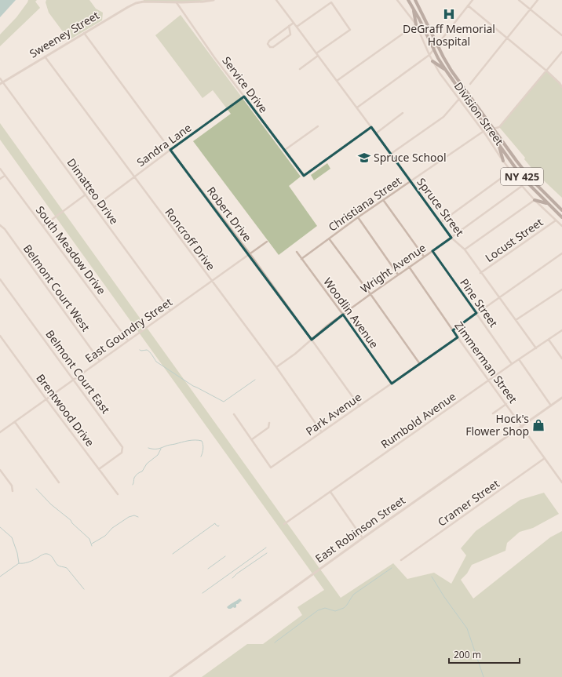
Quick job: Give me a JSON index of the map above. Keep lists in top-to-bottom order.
{
  "streets": {
    "main road": ["NY 425"],
    "street": [
      "Sweeney Street",
      "Service Drive",
      "Division Street",
      "Sandra Lane",
      "Dimatteo Drive",
      "Christiana Street",
      "Spruce Street",
      "Robert Drive",
      "Roncroff Drive",
      "Locust Street",
      "South Meadow Drive",
      "Wright Avenue",
      "Belmont Court West",
      "Pine Street",
      "Woodlin Avenue",
      "East Goundry Street",
      "Zimmerman Street",
      "Belmont Court East",
      "Brentwood Drive",
      "Park Avenue",
      "Rumbold Avenue",
      "Cramer Street",
      "East Robinson Street"
    ]
  },
  "crossings": [
    ["Sweeney Street", "Service Drive"],
    ["Sweeney Street", "Dimatteo Drive"],
    ["Sweeney Street", "Robert Drive"],
    ["Sweeney Street", "Roncroff Drive"],
    ["Service Drive", "Sandra Lane"],
    ["Service Drive", "Spruce Street"],
    ["Division Street", "Christiana Street"],
    ["Division Street", "Locust Street"],
    ["Division Street", "Wright Avenue"],
    ["Sandra Lane", "Dimatteo Drive"],
    ["Sandra Lane", "Robert Drive"],
    ["Sandra Lane", "Roncroff Drive"],
    ["NY 425", "Christiana Street"],
    ["Dimatteo Drive", "East Goundry Street"],
    ["Christiana Street", "Spruce Street"],
    ["Christiana Street", "Woodlin Avenue"],
    ["Spruce Street", "Locust Street"],
    ["Spruce Street", "Wright Avenue"],
    ["Spruce Street", "Rumbold Avenue"],
    ["Robert Drive", "Wright Avenue"],
    ["Robert Drive", "East Goundry Street"],
    ["Robert Drive", "Park Avenue"],
    ["Roncroff Drive", "Wright Avenue"],
    ["Roncroff Drive", "East Goundry Street"],
    ["Roncroff Drive", "Park Avenue"],
    ["South Meadow Drive", "East Goundry Street"],
    ["Wright Avenue", "Pine Street"],
    ["Wright Avenue", "Woodlin Avenue"],
    ["Wright Avenue", "Zimmerman Street"],
    ["Belmont Court West", "East Goundry Street"],
    ["Pine Street", "Rumbold Avenue"],
    ["Woodlin Avenue", "Park Avenue"],
    ["East Goundry Street", "Belmont Court East"],
    ["East Goundry Street", "Brentwood Drive"],
    ["Zimmerman Street", "Park Avenue"],
    ["Zimmerman Street", "Rumbold Avenue"],
    ["Zimmerman Street", "Cramer Street"],
    ["Zimmerman Street", "East Robinson Street"],
    ["Belmont Court East", "Brentwood Drive"]
  ],
  "places": {
    "hospital": ["DeGraff Memorial Hospital"],
    "school or university": ["Spruce School"],
    "shop": ["Hock's Flower Shop"]
  },
  "scale_bar": "200 m"
}
